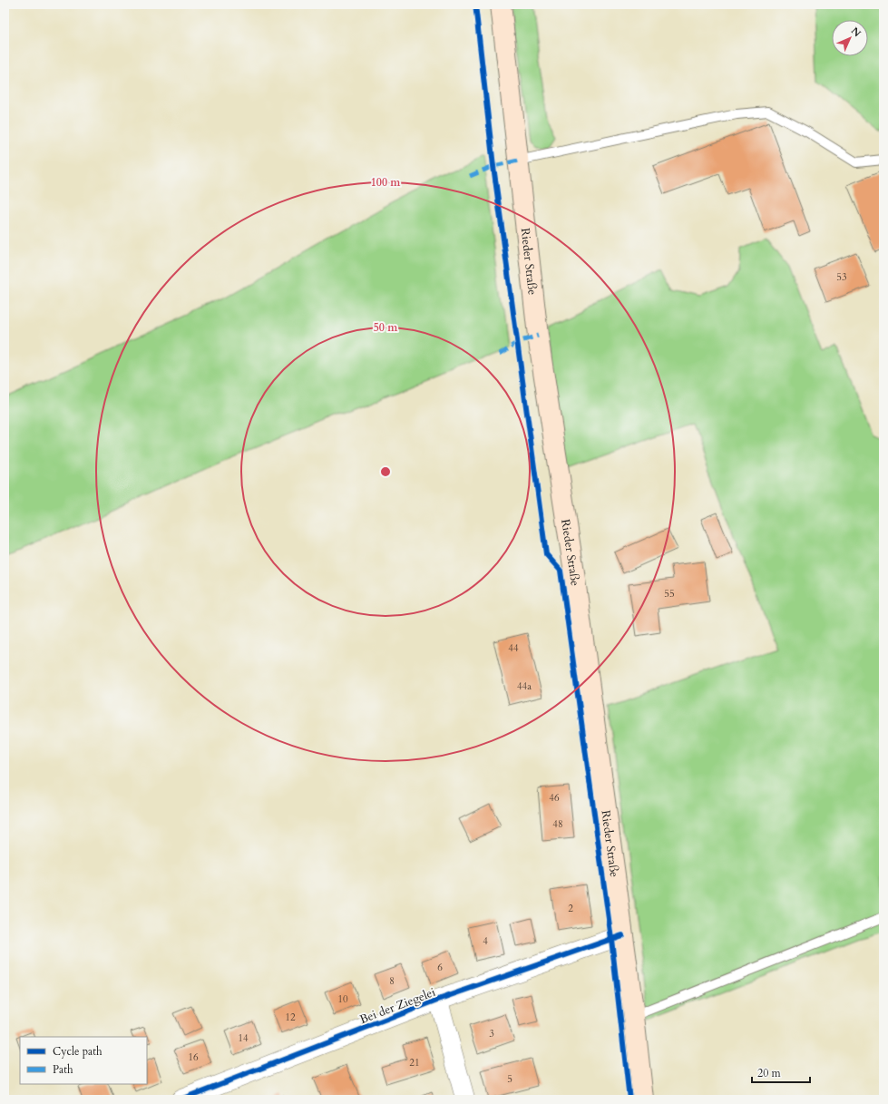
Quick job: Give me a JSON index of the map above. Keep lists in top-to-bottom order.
{
  "streets": {
    "main road": ["Rieder Straße"],
    "street": ["Bei der Ziegelei"]
  },
  "crossings": [
    ["Rieder Straße", "Bei der Ziegelei"]
  ],
  "house_numbers": [
    "53",
    "55",
    "44",
    "44a",
    "46",
    "48",
    "2",
    "4",
    "6",
    "8",
    "10",
    "12",
    "3",
    "14",
    "16",
    "21",
    "5"
  ],
  "legend": ["Cycle path", "Path"],
  "scale_bar": "20 m",
  "north": "top right",
  "rings": ["100 m", "50 m"]
}
